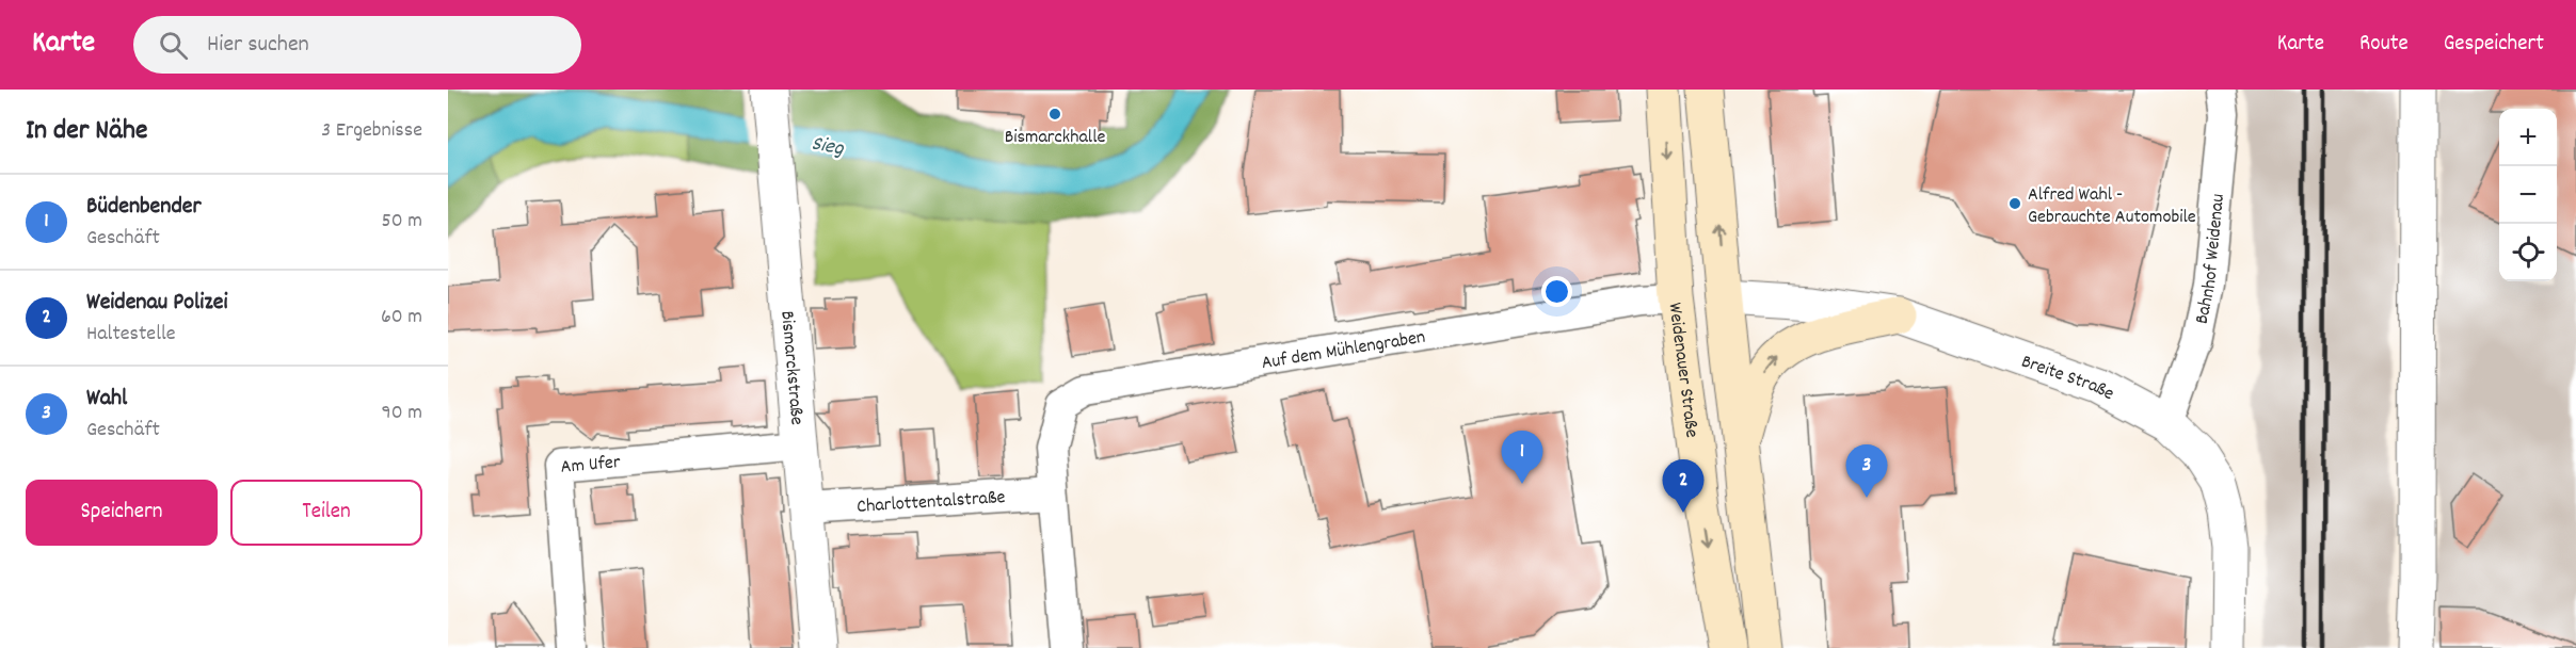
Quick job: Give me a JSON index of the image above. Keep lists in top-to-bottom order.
{
  "streets": {
    "main road": ["Weidenauer Straße"],
    "street": [
      "Bahnhof Weidenau",
      "Auf dem Mühlengraben",
      "Bismarckstraße",
      "Breite Straße",
      "Am Ufer",
      "Charlottentalstraße"
    ]
  },
  "crossings": [
    ["Bahnhof Weidenau", "Breite Straße"],
    ["Auf dem Mühlengraben", "Weidenauer Straße"],
    ["Auf dem Mühlengraben", "Charlottentalstraße"],
    ["Bismarckstraße", "Am Ufer"],
    ["Bismarckstraße", "Charlottentalstraße"]
  ],
  "water": ["Sieg"],
  "places": ["Bismarckhalle", "Alfred Wahl - Gebrauchte Automobile"],
  "page": {
    "header": "Karte",
    "search": "Hier suchen",
    "nav": ["Karte", "Route", "Gespeichert"],
    "heading": ["In der Nähe", "3 Ergebnisse"],
    "map_buttons": ["+", "−"],
    "list": [
      {
        "mark": "1",
        "name": "Büdenbender",
        "note": "Geschäft",
        "value": "50 m"
      },
      {
        "mark": "2",
        "name": "Weidenau Polizei",
        "note": "Haltestelle",
        "value": "60 m"
      },
      {
        "mark": "3",
        "name": "Wahl",
        "note": "Geschäft",
        "value": "90 m"
      }
    ],
    "pins": ["1", "3", "2"],
    "buttons": ["Speichern", "Teilen"]
  }
}
